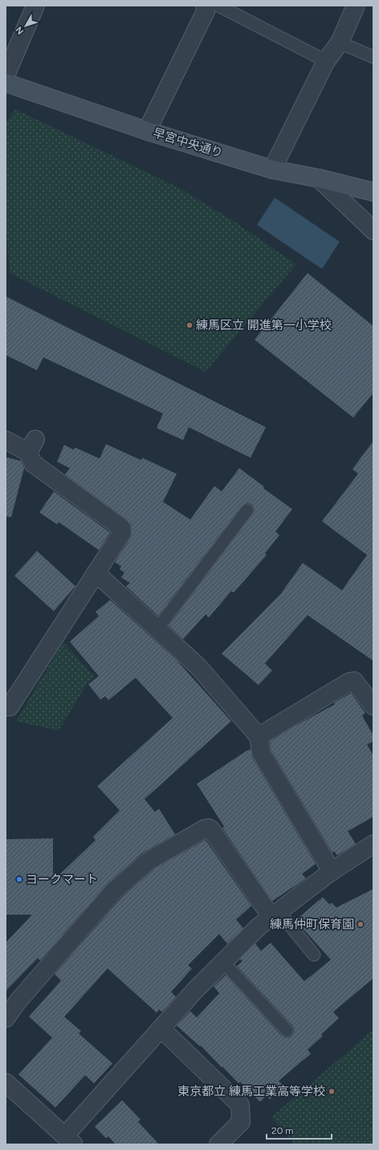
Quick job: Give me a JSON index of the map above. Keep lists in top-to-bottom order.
{
  "streets": {
    "street": ["早宮中央通り"]
  },
  "places": [
    "練馬区立 開進第一小学校",
    "ヨークマート",
    "練馬仲町保育園",
    "東京都立 練馬工業高等学校"
  ],
  "scale_bar": "20 m",
  "north": "bottom left"
}
